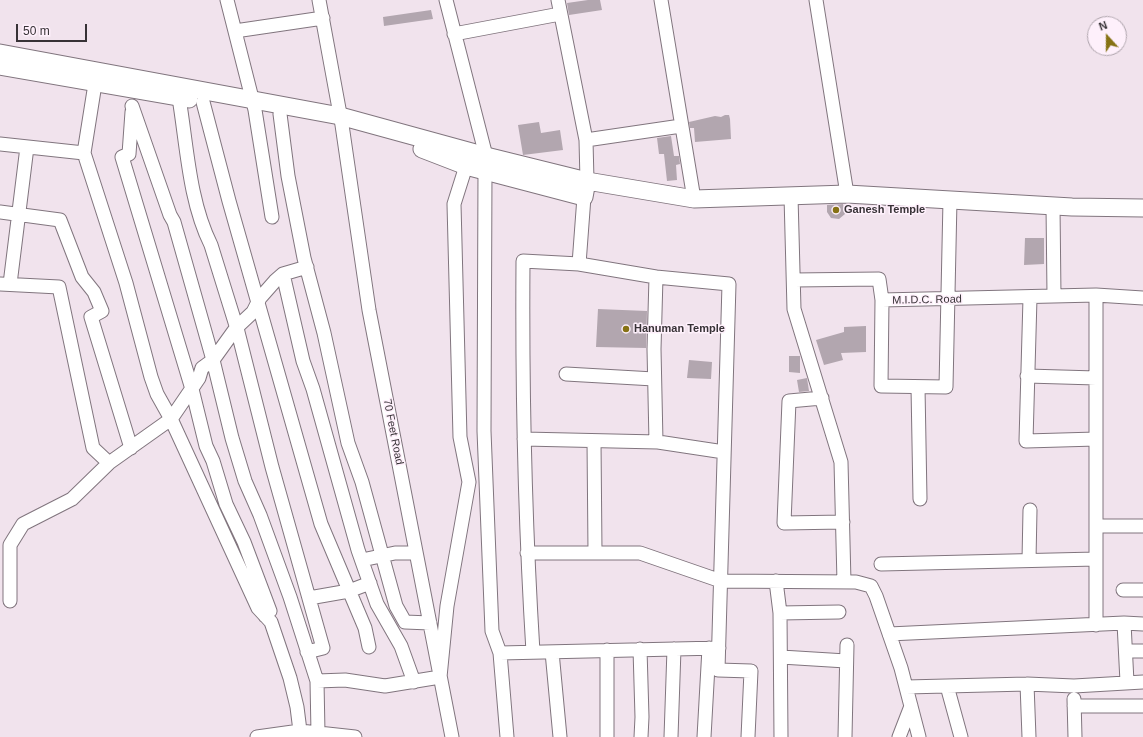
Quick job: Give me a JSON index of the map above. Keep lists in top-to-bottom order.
{
  "streets": {
    "street": ["M.I.D.C. Road", "70 Feet Road"]
  },
  "places": ["Ganesh Temple", "Hanuman Temple"],
  "scale_bar": "50 m",
  "north": "top"
}
